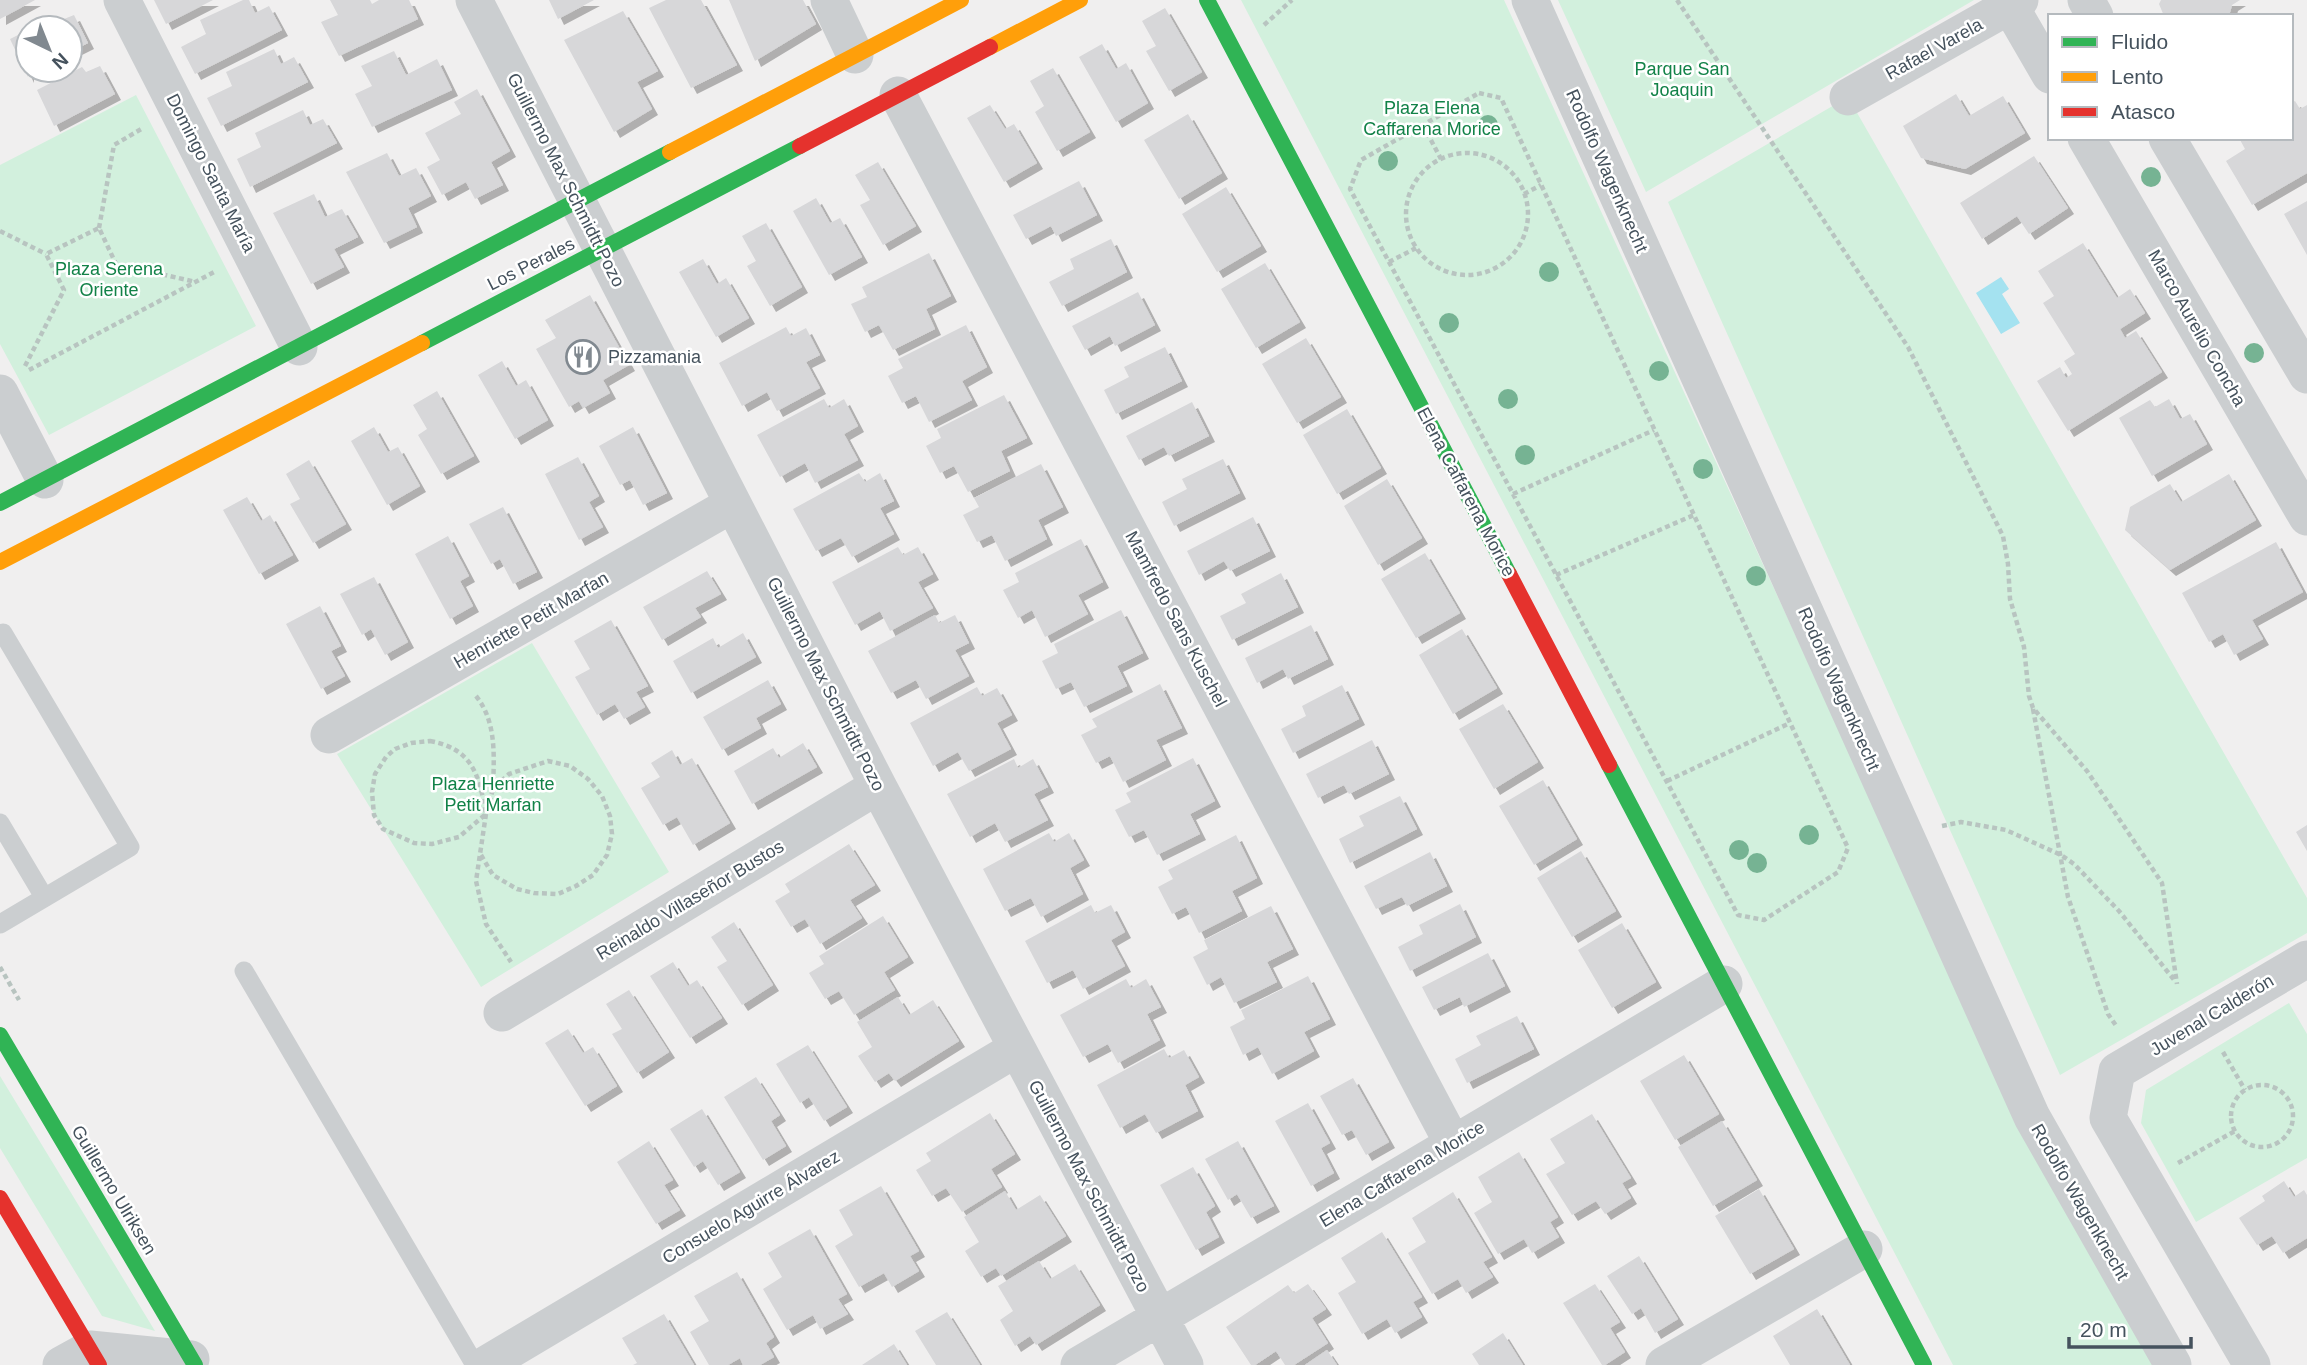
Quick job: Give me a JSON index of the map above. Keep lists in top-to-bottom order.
{
  "streets": {
    "main road": ["Los Perales", "Elena Caffarena Morice", "Guillermo Ulriksen"],
    "street": [
      "Rafael Varela",
      "Rodolfo Wagenknecht",
      "Domingo Santa María",
      "Guillermo Max Schmidtt Pozo",
      "Marco Aurelio Concha",
      "Mamfredo Sans Kuschel",
      "Henriette Petit Marfan",
      "Reinaldo Villaseñor Bustos",
      "Juvenal Calderón",
      "Consuelo Aguirre Álvarez"
    ]
  },
  "crossings": [
    ["Domingo Santa María", "Los Perales"],
    ["Guillermo Max Schmidtt Pozo", "Los Perales"],
    ["Guillermo Max Schmidtt Pozo", "Elena Caffarena Morice"],
    ["Guillermo Max Schmidtt Pozo", "Henriette Petit Marfan"],
    ["Guillermo Max Schmidtt Pozo", "Reinaldo Villaseñor Bustos"],
    ["Guillermo Max Schmidtt Pozo", "Consuelo Aguirre Álvarez"],
    ["Los Perales", "Mamfredo Sans Kuschel"],
    ["Elena Caffarena Morice", "Mamfredo Sans Kuschel"]
  ],
  "parks": [
    "Parque San Joaquin",
    "Plaza Elena Caffarena Morice",
    "Plaza Serena Oriente",
    "Plaza Henriette Petit Marfan"
  ],
  "places": {
    "restaurant": ["Pizzamania"]
  },
  "legend": ["Fluido", "Lento", "Atasco"],
  "scale_bar": "20 m",
  "north": "bottom right"
}
